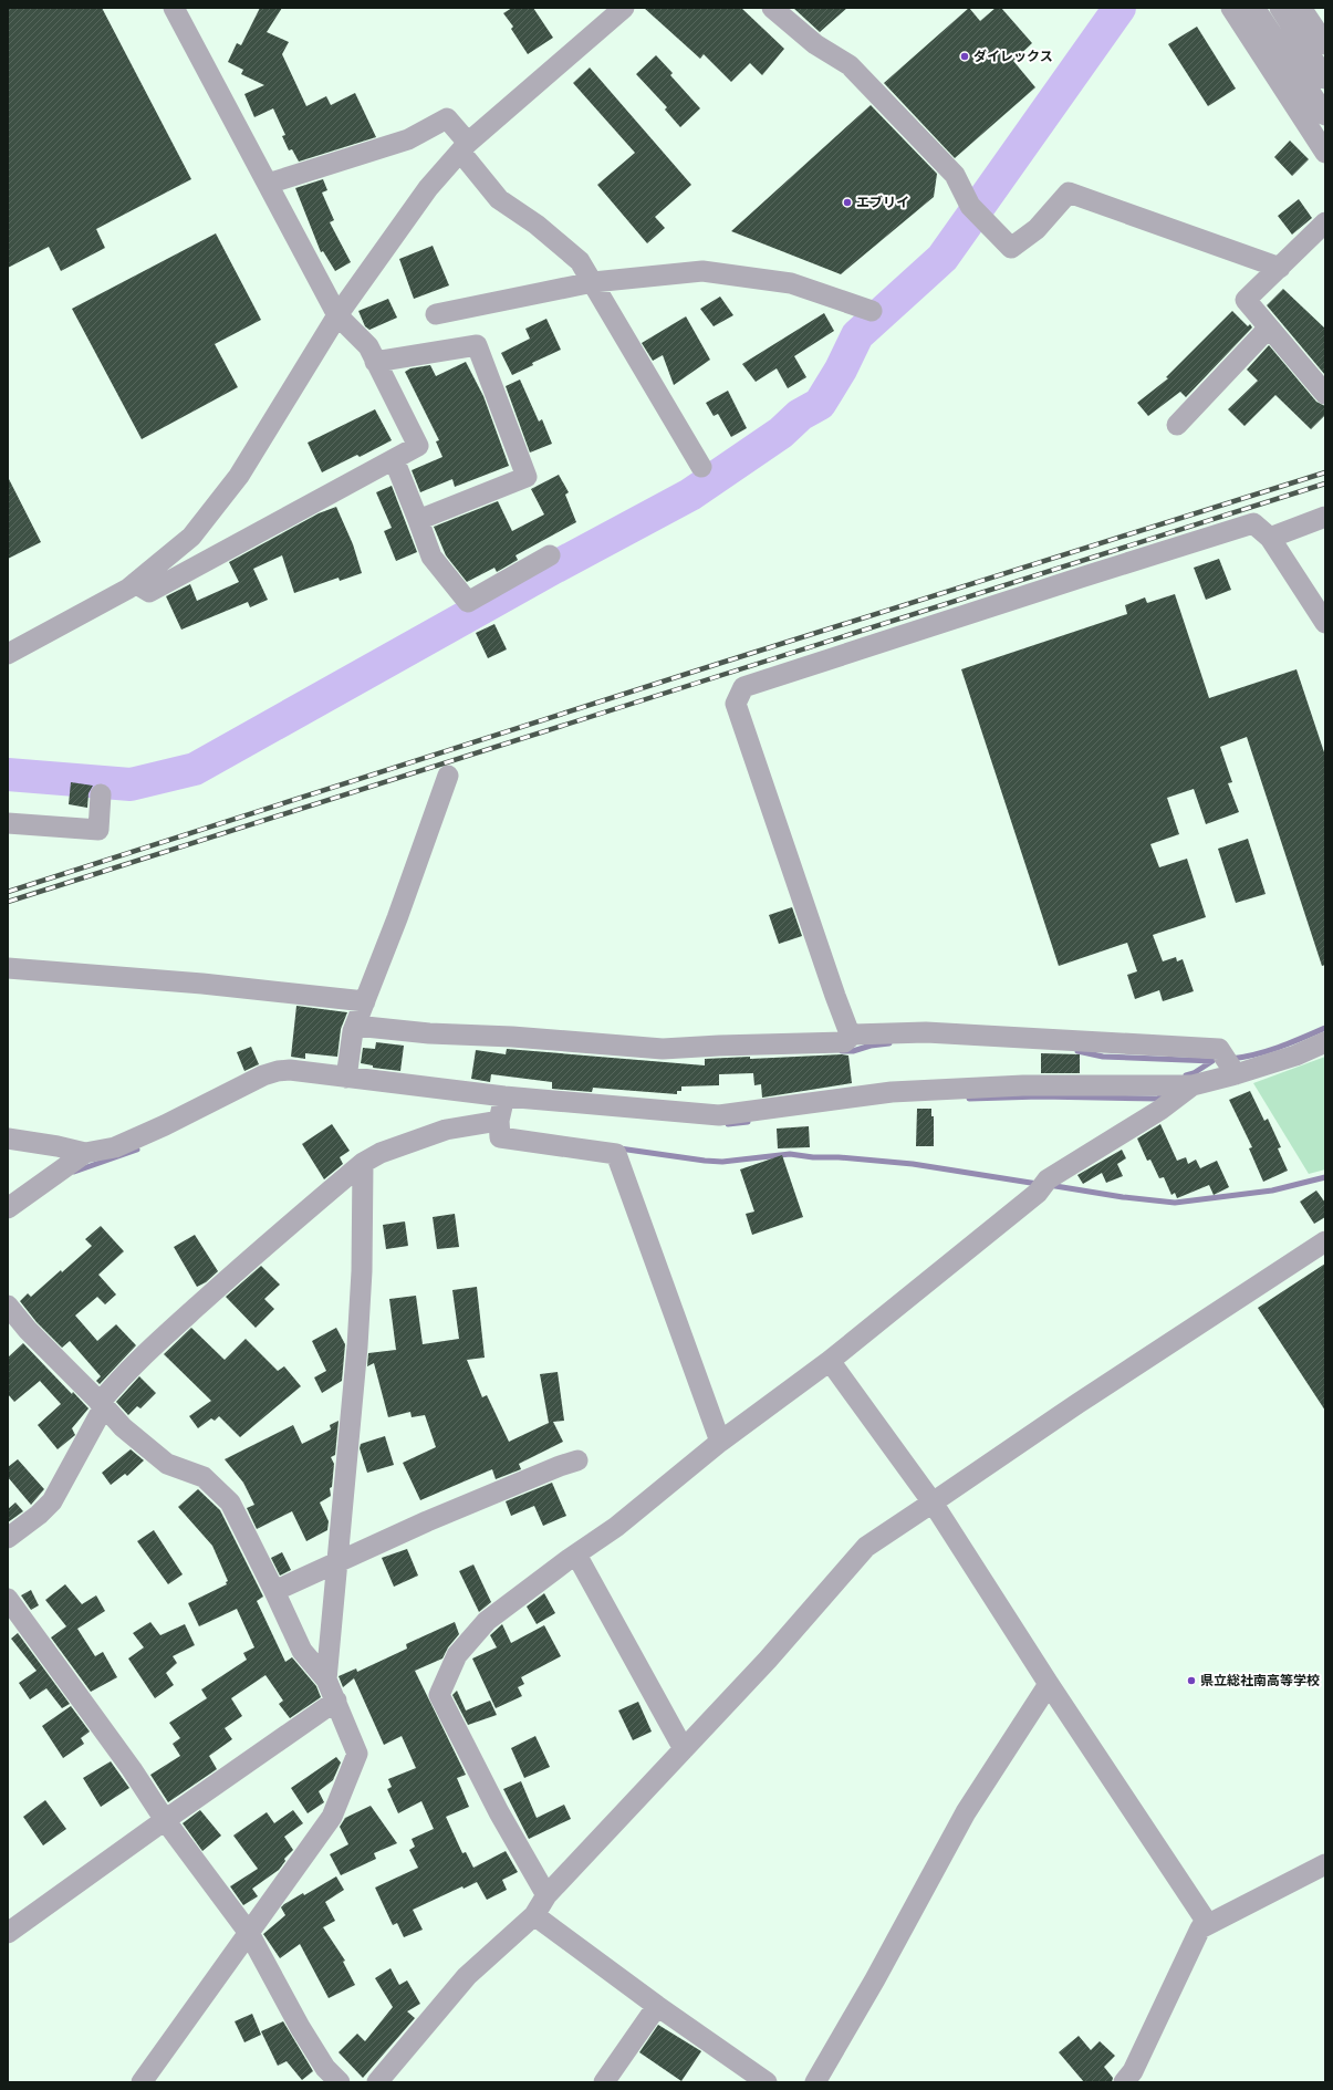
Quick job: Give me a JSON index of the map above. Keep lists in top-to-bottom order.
{
  "places": ["ダイレックス", "エブリイ", "県立総社南高等学校"]
}
